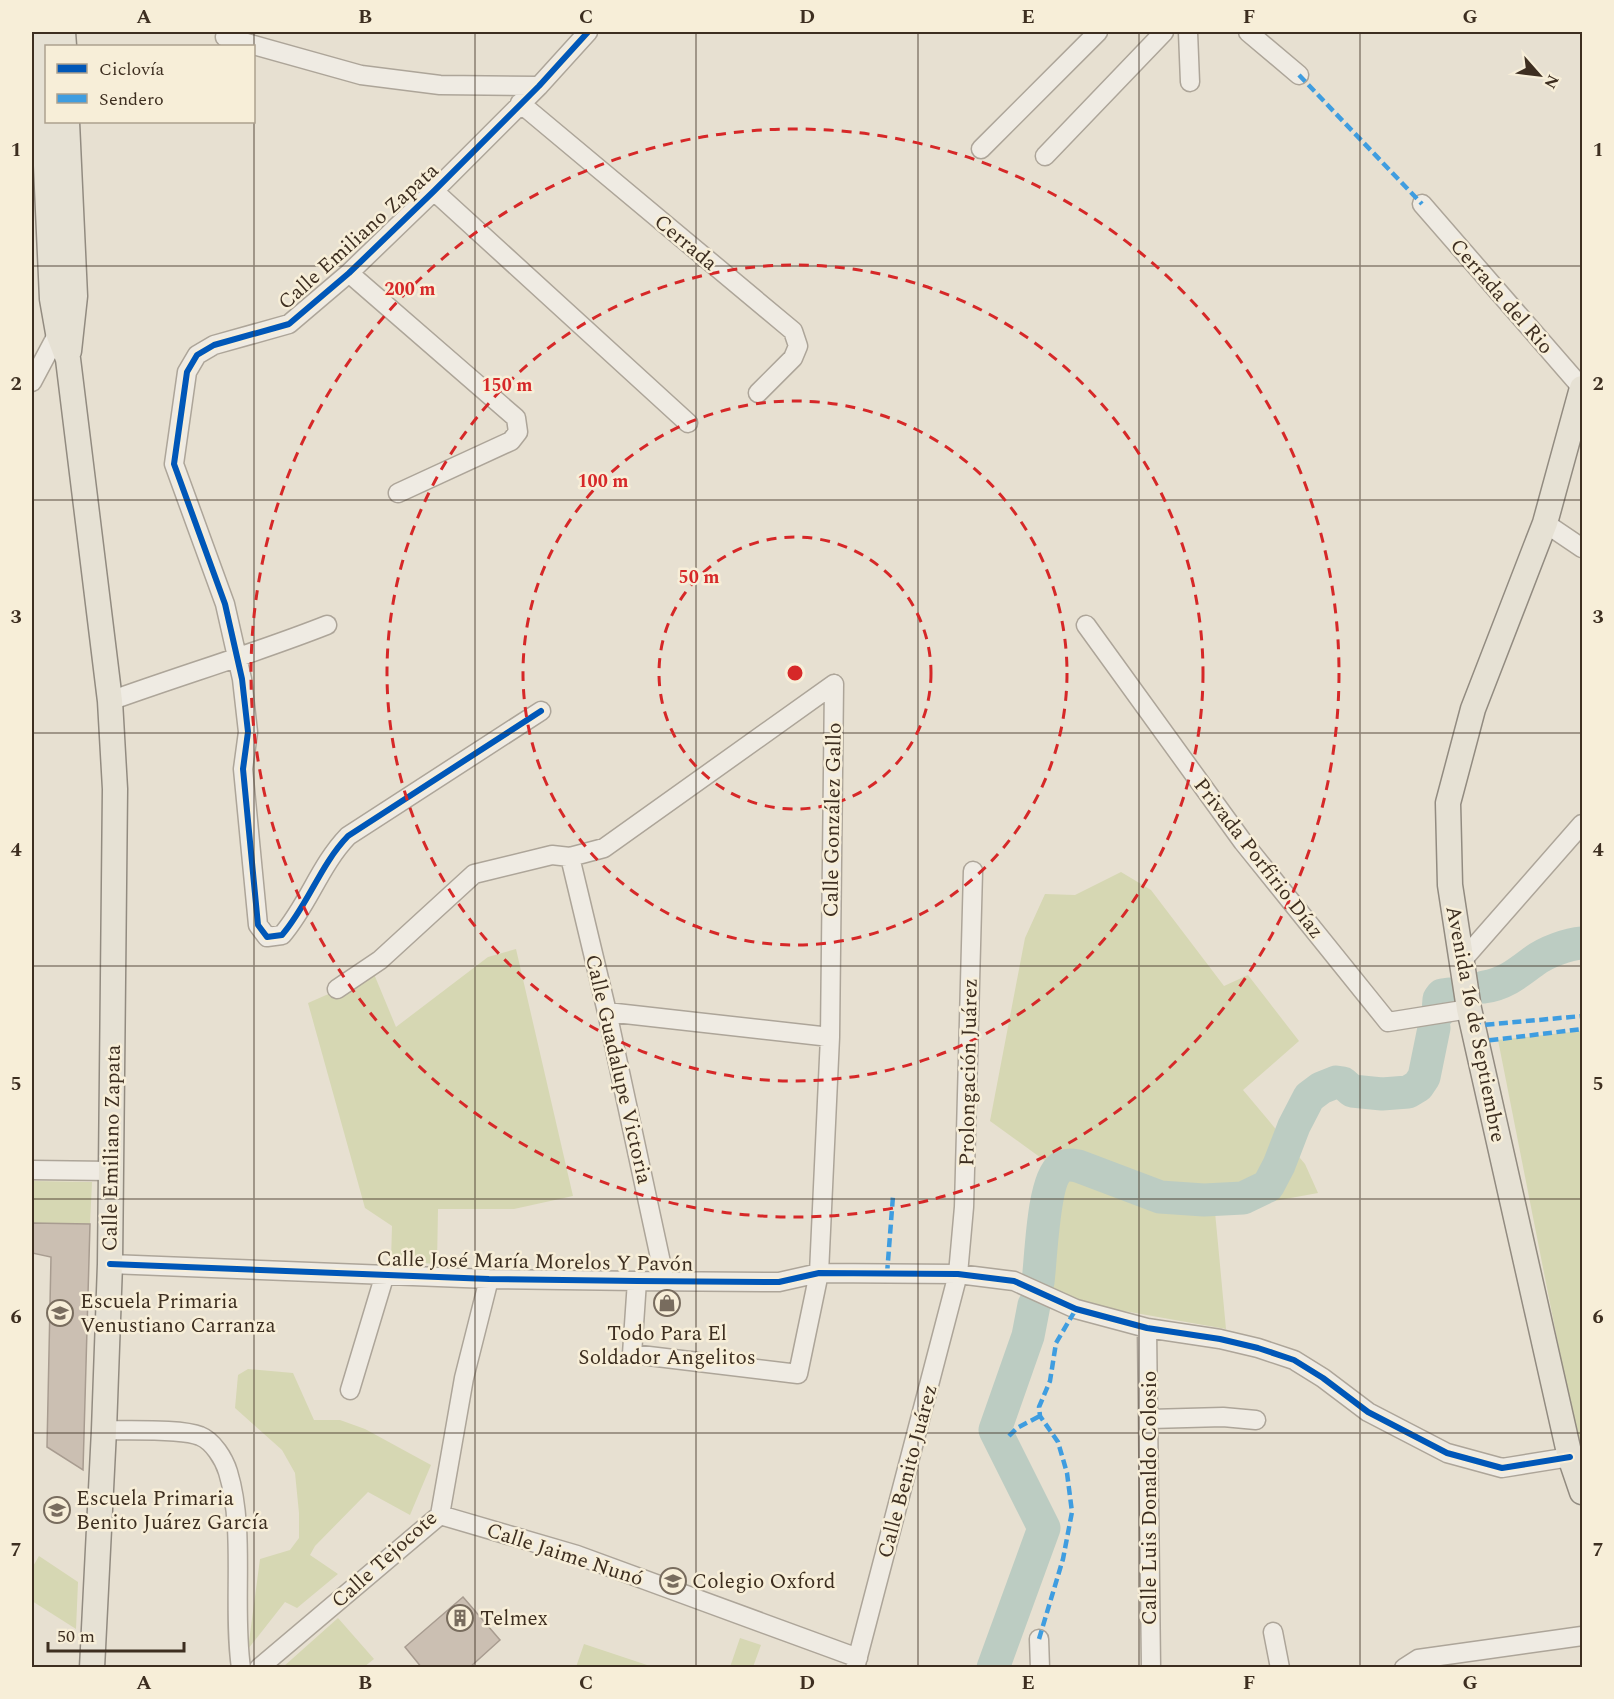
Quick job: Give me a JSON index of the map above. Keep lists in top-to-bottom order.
{
  "streets": {
    "main road": ["Calle Emiliano Zapata", "Avenida 16 de Septiembre"],
    "street": [
      "Cerrada",
      "Cerrada del Rio",
      "Calle González Gallo",
      "Privada Porfirio Díaz",
      "Calle Guadalupe Victoria",
      "Prolongación Juárez",
      "Calle José María Morelos Y Pavón",
      "Calle Benito Juárez",
      "Calle Luis Donaldo Colosio",
      "Calle Jaime Nunó",
      "Calle Tejocote"
    ]
  },
  "crossings": [
    ["Calle Emiliano Zapata", "Cerrada"],
    ["Calle Emiliano Zapata", "Calle José María Morelos Y Pavón"],
    ["Cerrada del Rio", "Avenida 16 de Septiembre"],
    ["Calle González Gallo", "Calle Guadalupe Victoria"],
    ["Calle González Gallo", "Calle José María Morelos Y Pavón"],
    ["Privada Porfirio Díaz", "Avenida 16 de Septiembre"],
    ["Calle Guadalupe Victoria", "Calle José María Morelos Y Pavón"],
    ["Prolongación Juárez", "Calle José María Morelos Y Pavón"],
    ["Prolongación Juárez", "Calle Benito Juárez"],
    ["Calle José María Morelos Y Pavón", "Calle Benito Juárez"],
    ["Calle José María Morelos Y Pavón", "Calle Tejocote"],
    ["Calle Benito Juárez", "Calle Jaime Nunó"],
    ["Calle Jaime Nunó", "Calle Tejocote"]
  ],
  "places": {
    "shop": ["Todo Para El Soldador Angelitos"],
    "school or university": ["Escuela Primaria Venustiano Carranza", "Escuela Primaria Benito Juárez García", "Colegio Oxford"],
    "building": ["Telmex"]
  },
  "legend": ["Ciclovía", "Sendero"],
  "scale_bar": "50 m",
  "north": "bottom right",
  "grid": {
    "columns": [
      "A",
      "B",
      "C",
      "D",
      "E",
      "F",
      "G"
    ],
    "rows": [
      "1",
      "2",
      "3",
      "4",
      "5",
      "6",
      "7"
    ]
  },
  "rings": [
    "200 m",
    "150 m",
    "100 m",
    "50 m"
  ]
}
